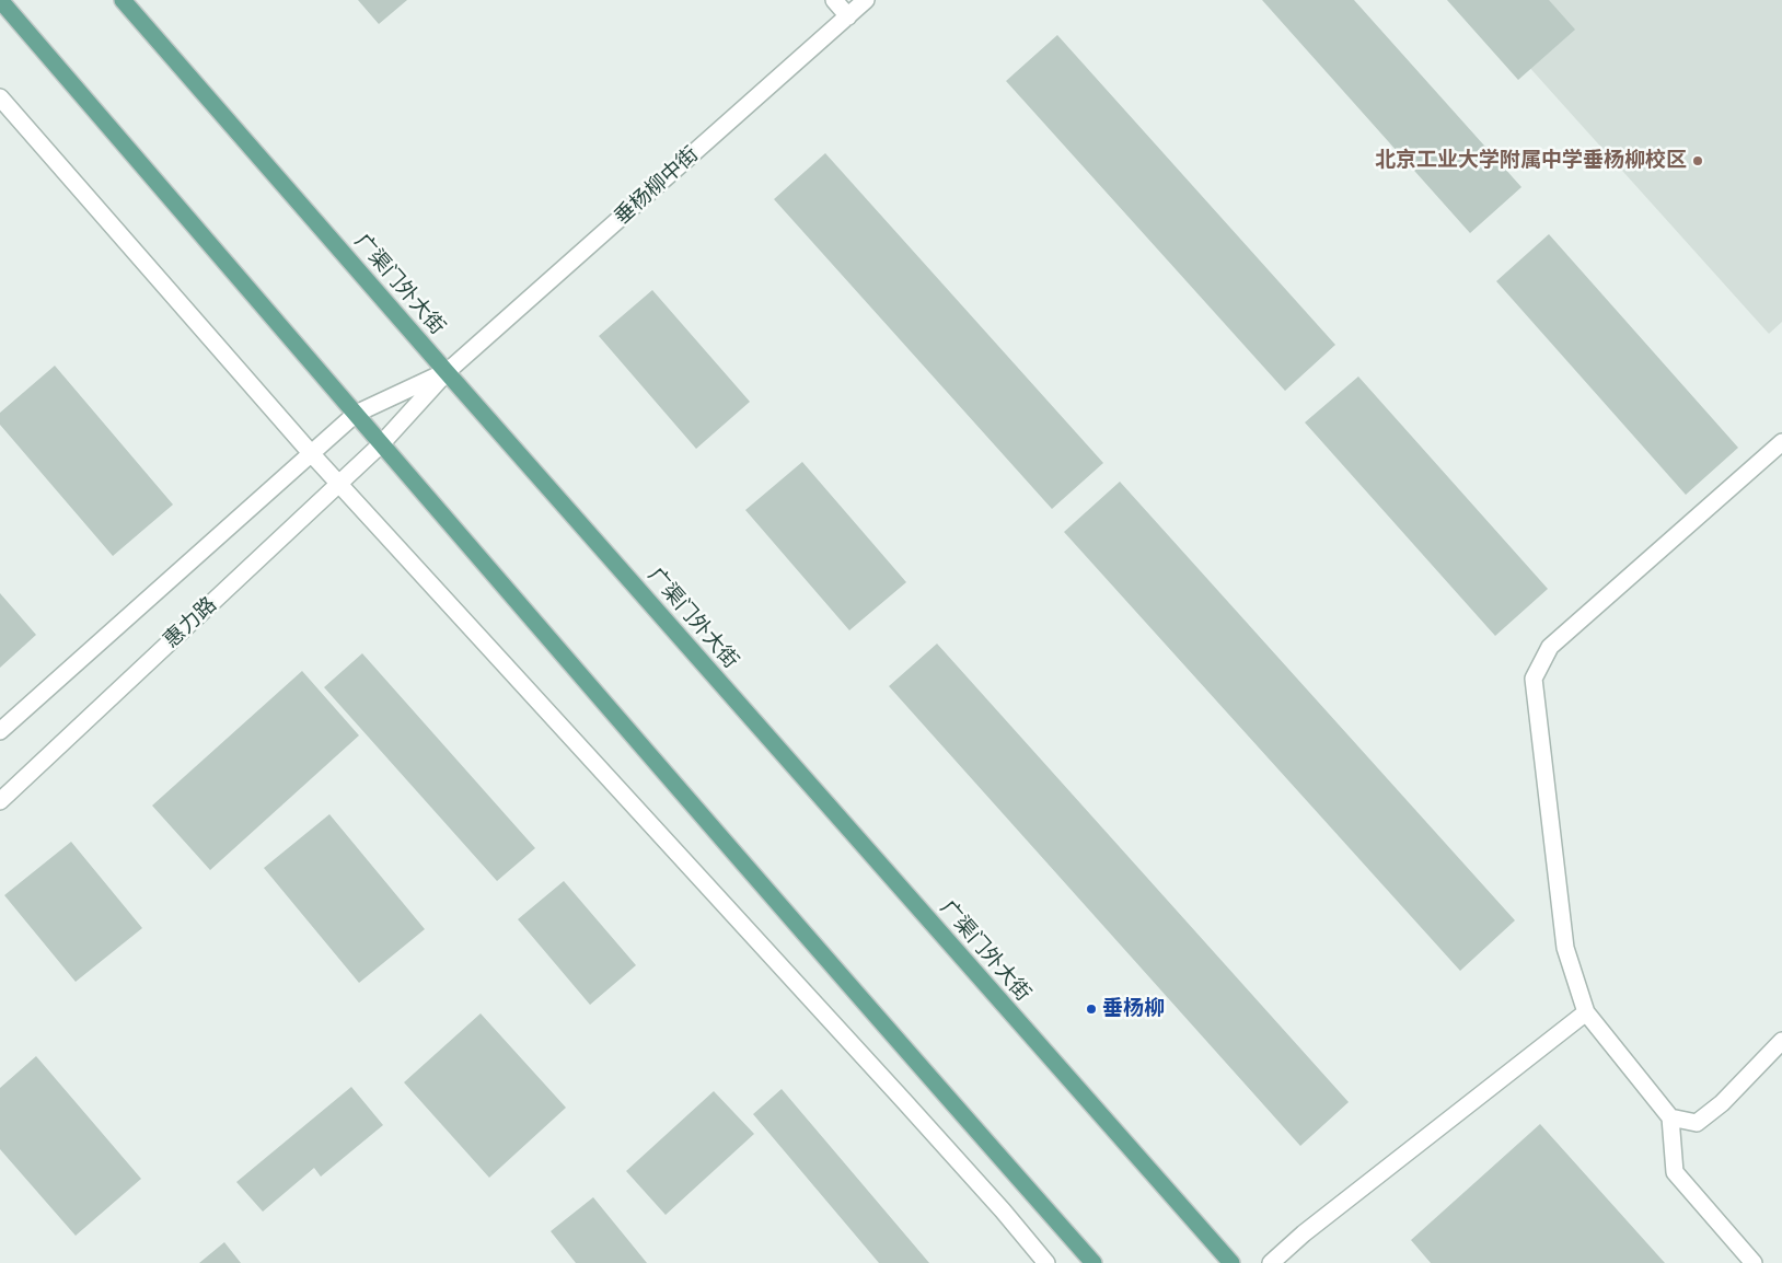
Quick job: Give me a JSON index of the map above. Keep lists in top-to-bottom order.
{
  "streets": {
    "main road": ["广渠门外大街"],
    "street": ["垂杨柳中街", "惠力路"]
  },
  "crossings": [
    ["垂杨柳中街", "广渠门外大街"],
    ["垂杨柳中街", "惠力路"],
    ["广渠门外大街", "惠力路"]
  ],
  "places": ["北京工业大学附属中学垂杨柳校区", "垂杨柳"]
}
